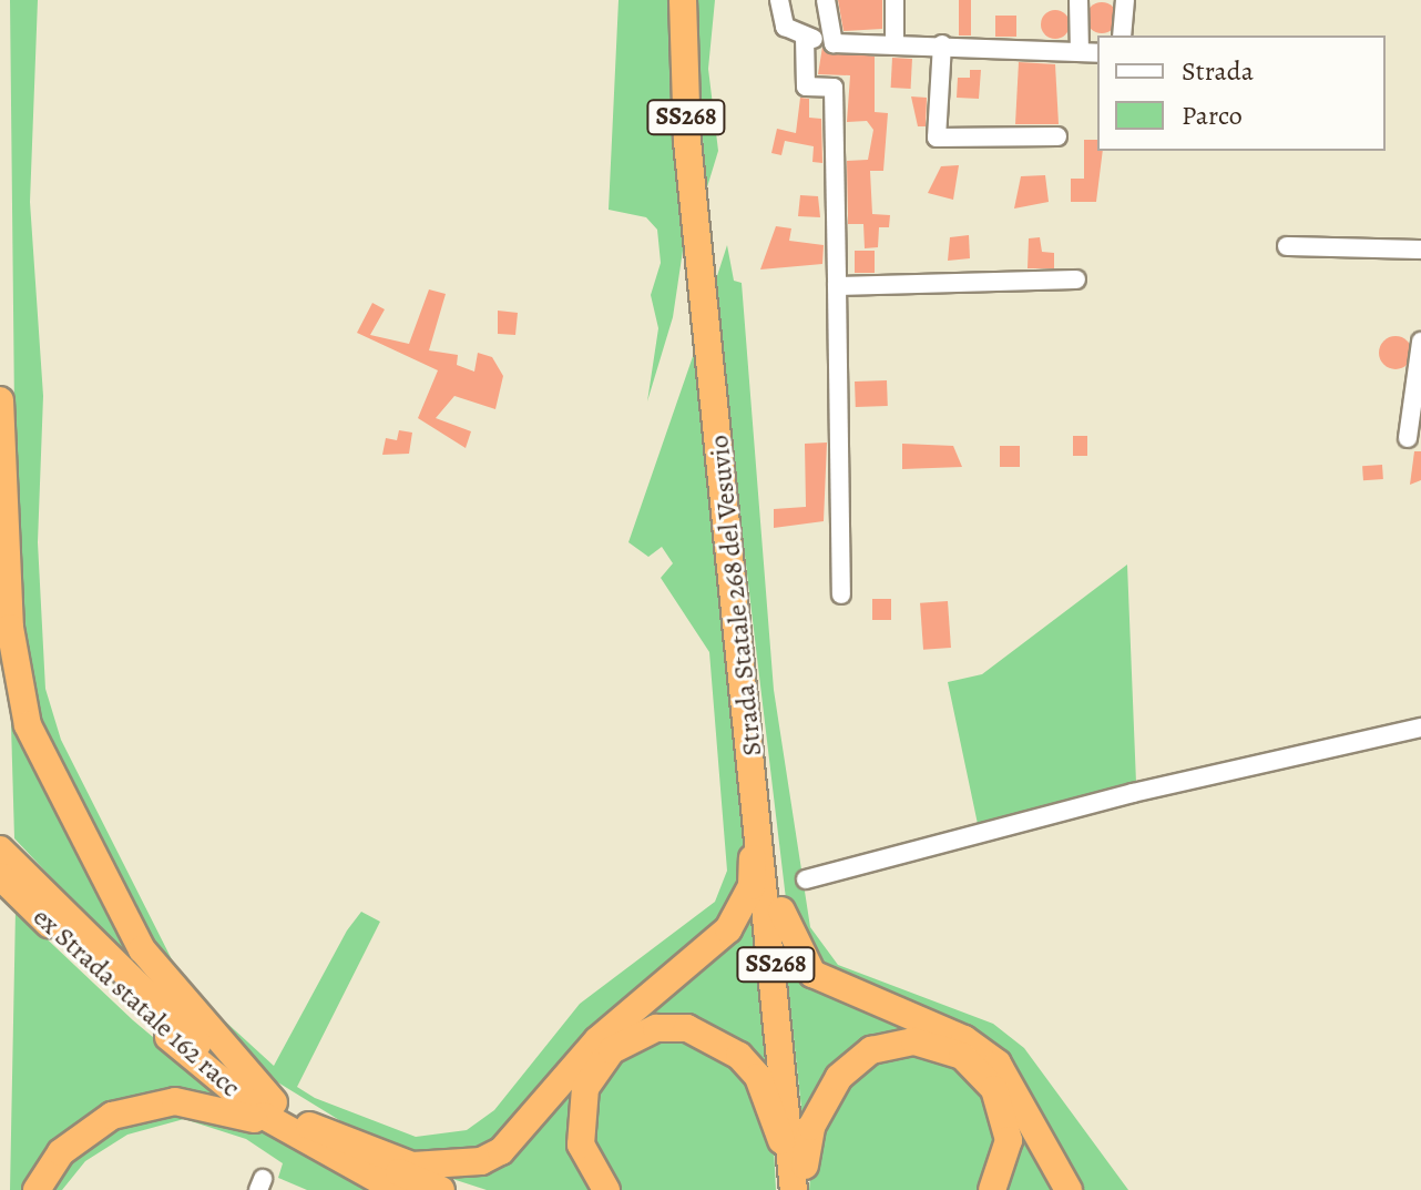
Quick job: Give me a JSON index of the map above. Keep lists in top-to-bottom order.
{
  "streets": {
    "highway": ["SS268", "Strada Statale 268 del Vesuvio", "ex Strada statale 162 racc"]
  },
  "legend": ["Strada", "Parco"]
}
